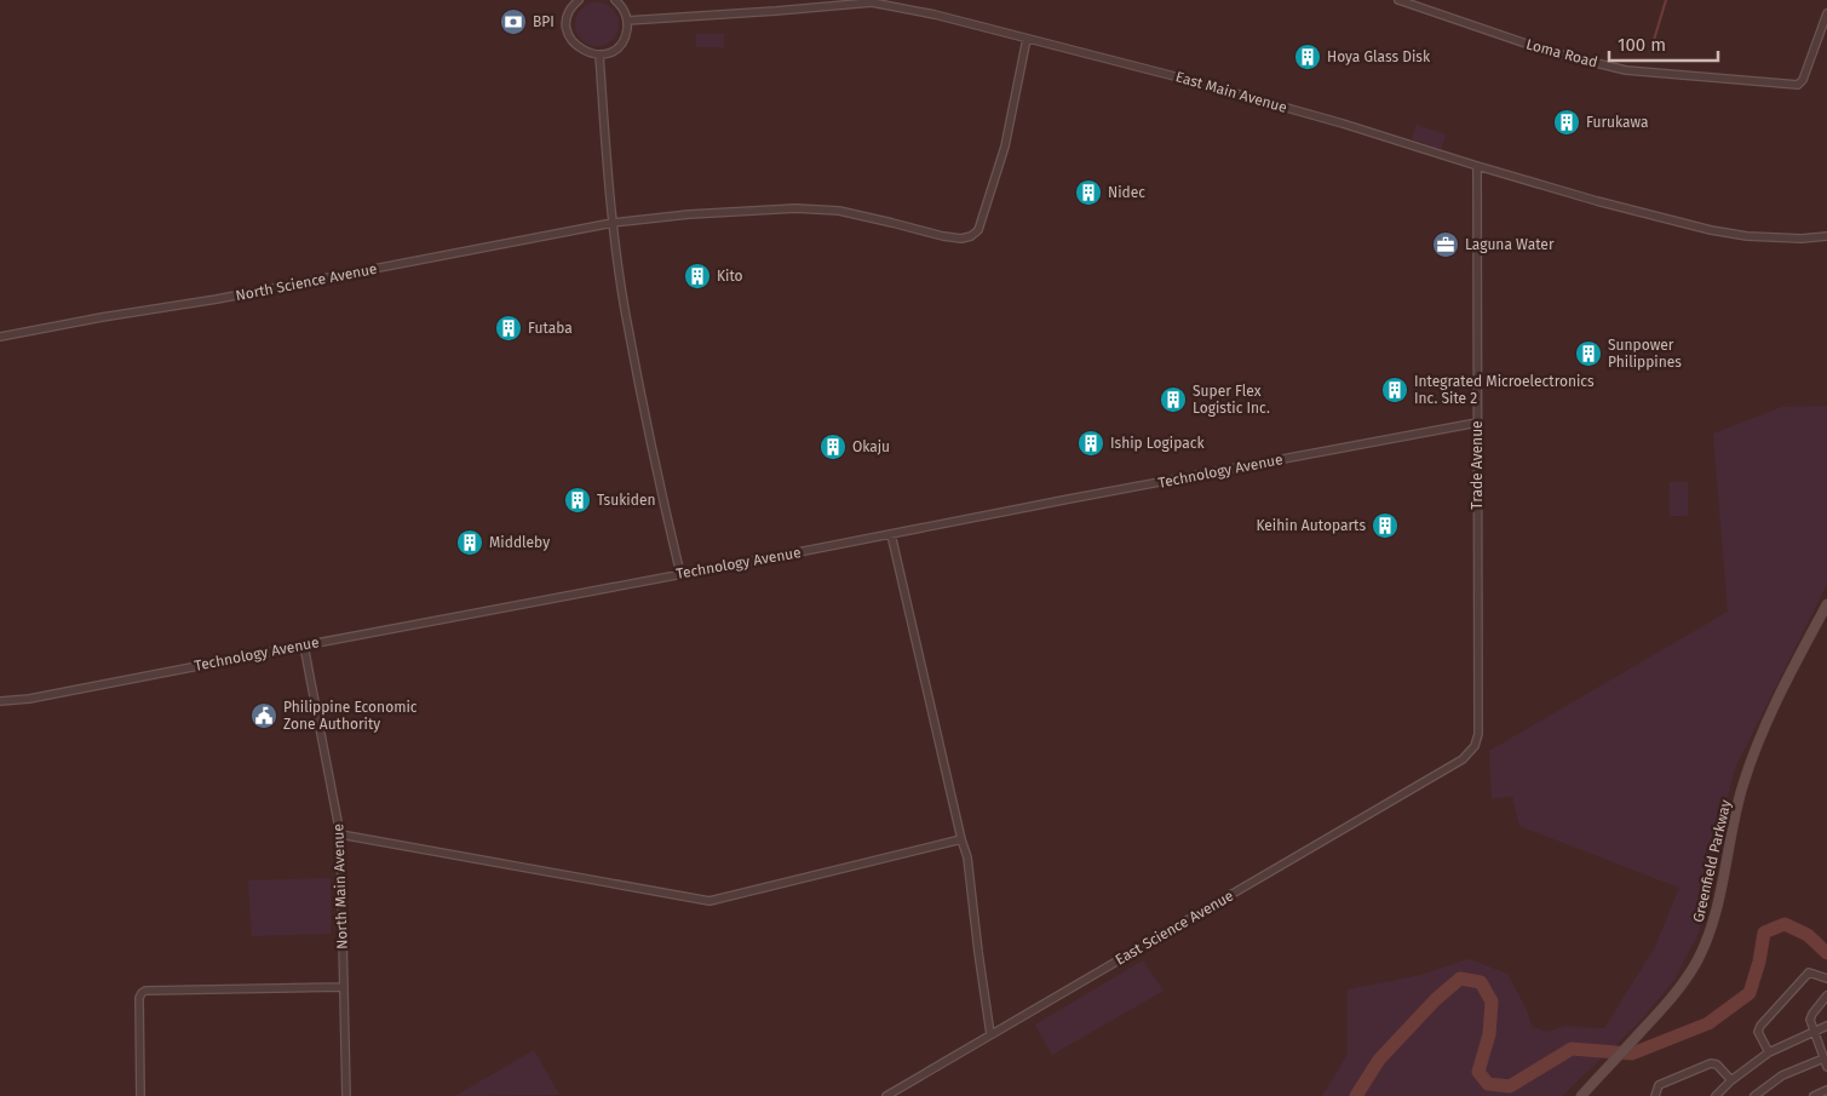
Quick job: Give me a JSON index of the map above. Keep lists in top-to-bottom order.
{
  "streets": {
    "main road": ["Greenfield Parkway"],
    "street": [
      "Loma Road",
      "East Main Avenue",
      "North Science Avenue",
      "Trade Avenue",
      "Technology Avenue",
      "North Main Avenue",
      "East Science Avenue"
    ]
  },
  "crossings": [
    ["East Main Avenue", "North Science Avenue"],
    ["East Main Avenue", "Trade Avenue"],
    ["Trade Avenue", "Technology Avenue"],
    ["Trade Avenue", "East Science Avenue"],
    ["Technology Avenue", "North Main Avenue"]
  ],
  "places": {
    "bank": ["BPI"],
    "building": [
      "Hoya Glass Disk",
      "Furukawa",
      "Nidec",
      "Kito",
      "Futaba",
      "Sunpower Philippines",
      "Integrated Microelectronics Inc. Site 2",
      "Super Flex Logistic Inc.",
      "Iship Logipack",
      "Okaju",
      "Tsukiden",
      "Keihin Autoparts",
      "Middleby"
    ],
    "office": ["Laguna Water"],
    "public building": ["Philippine Economic Zone Authority"]
  },
  "scale_bar": "100 m"
}
